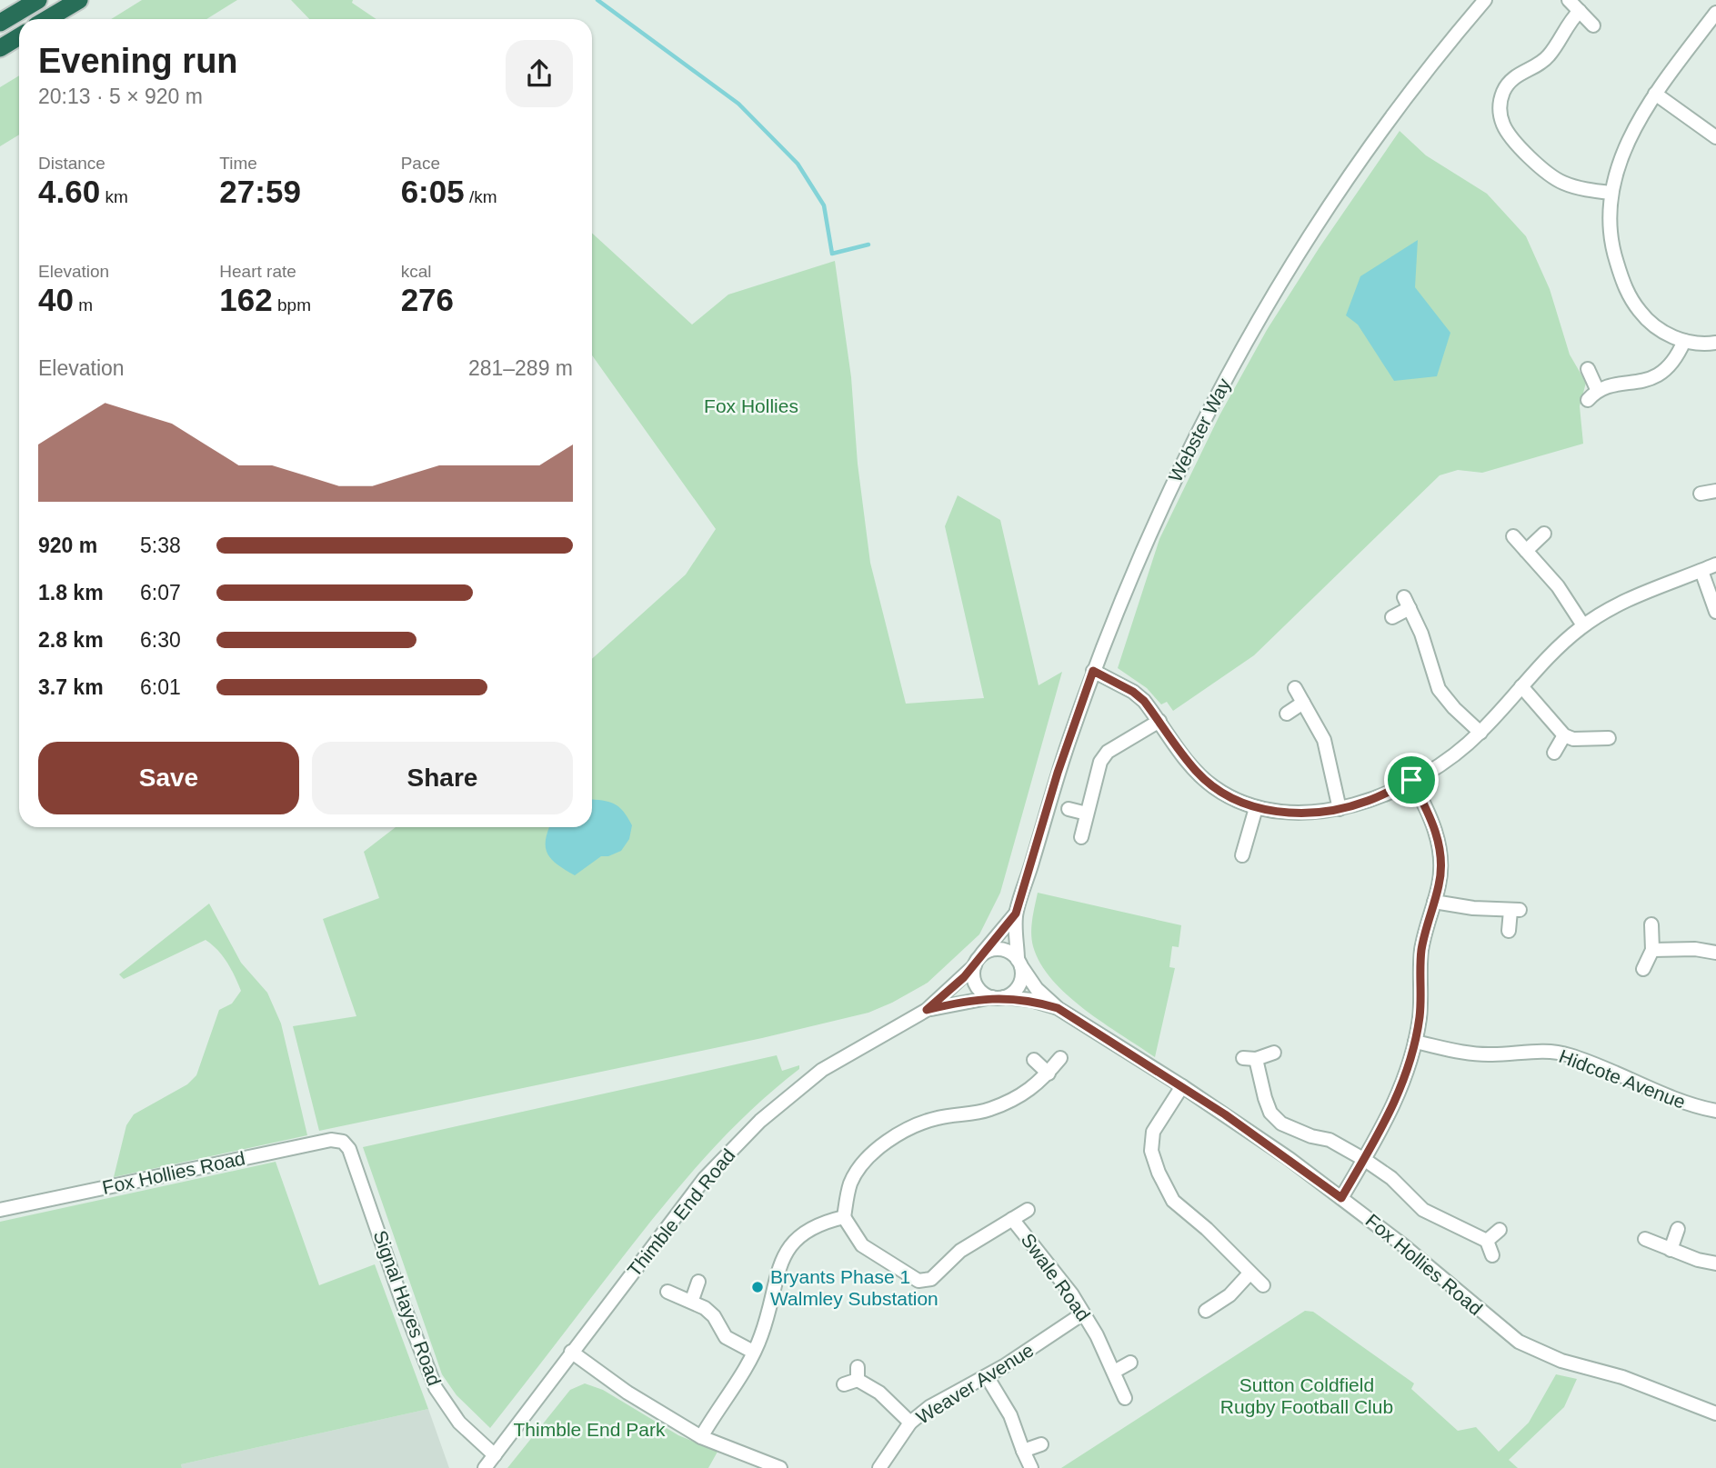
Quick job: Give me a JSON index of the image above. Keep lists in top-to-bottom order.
{
  "streets": {
    "street": [
      "Webster Way",
      "Hidcote Avenue",
      "Fox Hollies Road",
      "Thimble End Road",
      "Swale Road",
      "Signal Hayes Road",
      "Weaver Avenue"
    ]
  },
  "crossings": [
    ["Webster Way", "Fox Hollies Road"],
    ["Webster Way", "Thimble End Road"],
    ["Fox Hollies Road", "Thimble End Road"],
    ["Fox Hollies Road", "Signal Hayes Road"],
    ["Thimble End Road", "Signal Hayes Road"],
    ["Swale Road", "Weaver Avenue"]
  ],
  "parks": ["Fox Hollies", "Sutton Coldfield Rugby Football Club", "Thimble End Park"],
  "places": ["Bryants Phase 1 Walmley Substation"],
  "page": {
    "heading": ["Evening run", "20:13 · 5 × 920 m"],
    "stats": [
      ["Distance", "4.60 km"],
      ["Time", "27:59"],
      ["Pace", "6:05 /km"],
      ["Elevation", "40 m"],
      ["Heart rate", "162 bpm"],
      ["kcal", "276"]
    ],
    "chart": ["Elevation", "281–289 m"],
    "list": [
      {
        "name": "920 m",
        "note": "5:38"
      },
      {
        "name": "1.8 km",
        "note": "6:07"
      },
      {
        "name": "2.8 km",
        "note": "6:30"
      },
      {
        "name": "3.7 km",
        "note": "6:01"
      }
    ],
    "buttons": ["Save", "Share"]
  }
}
